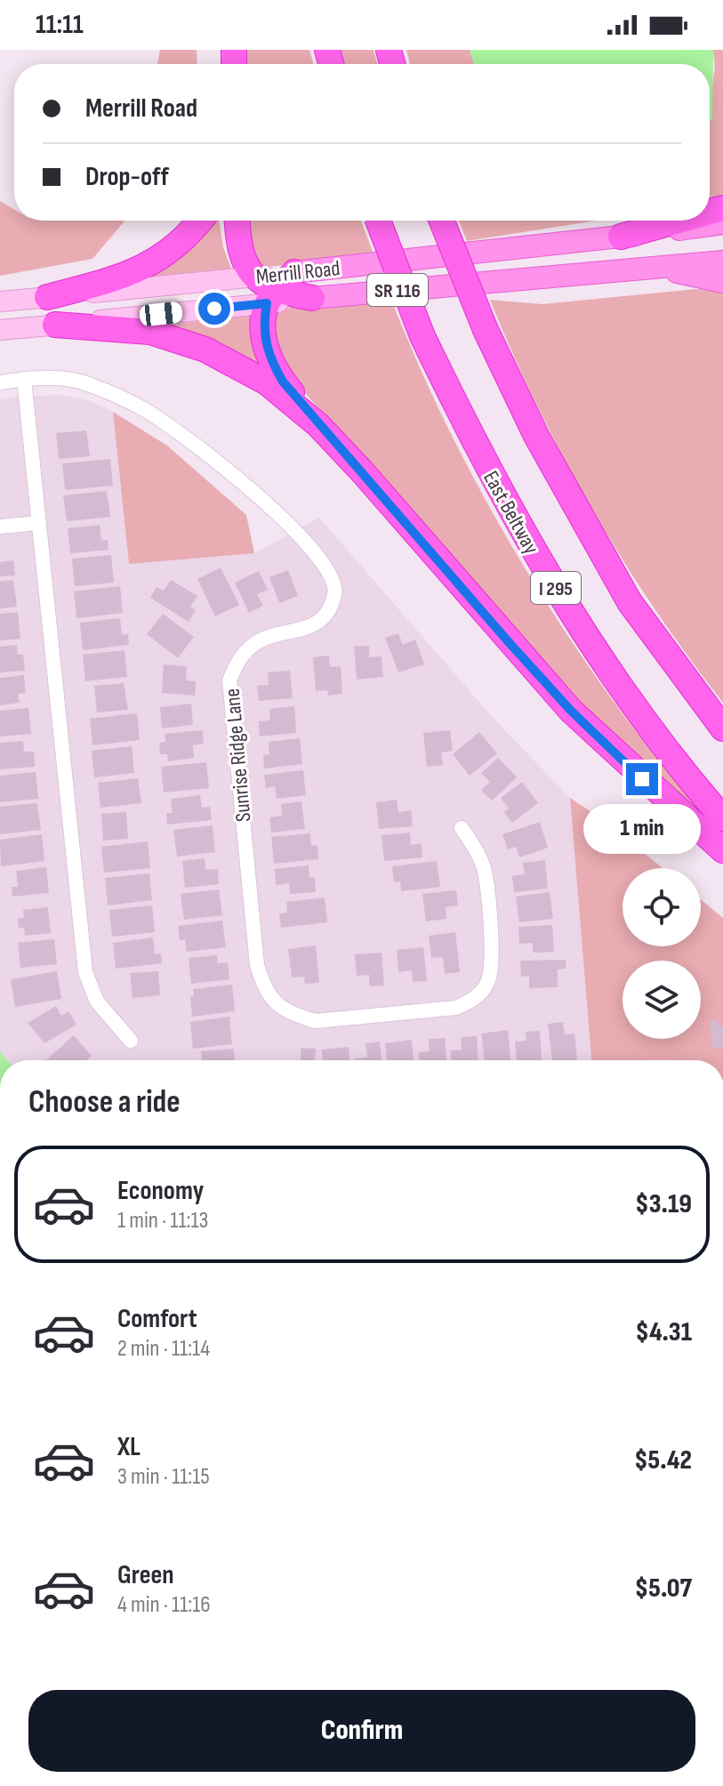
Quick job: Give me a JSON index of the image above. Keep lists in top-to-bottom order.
{
  "streets": {
    "highway": ["East Beltway", "I 295"],
    "main road": ["Merrill Road", "SR 116"],
    "street": ["Sunrise Ridge Lane"]
  },
  "page": {
    "status": "11:11",
    "banner": ["Merrill Road", "Drop-off"],
    "bubble": "1 min",
    "heading": "Choose a ride",
    "list": [
      {
        "name": "Economy",
        "note": "1 min · 11:13",
        "value": "$3.19"
      },
      {
        "name": "Comfort",
        "note": "2 min · 11:14",
        "value": "$4.31"
      },
      {
        "name": "XL",
        "note": "3 min · 11:15",
        "value": "$5.42"
      },
      {
        "name": "Green",
        "note": "4 min · 11:16",
        "value": "$5.07"
      }
    ],
    "buttons": "Confirm"
  }
}
